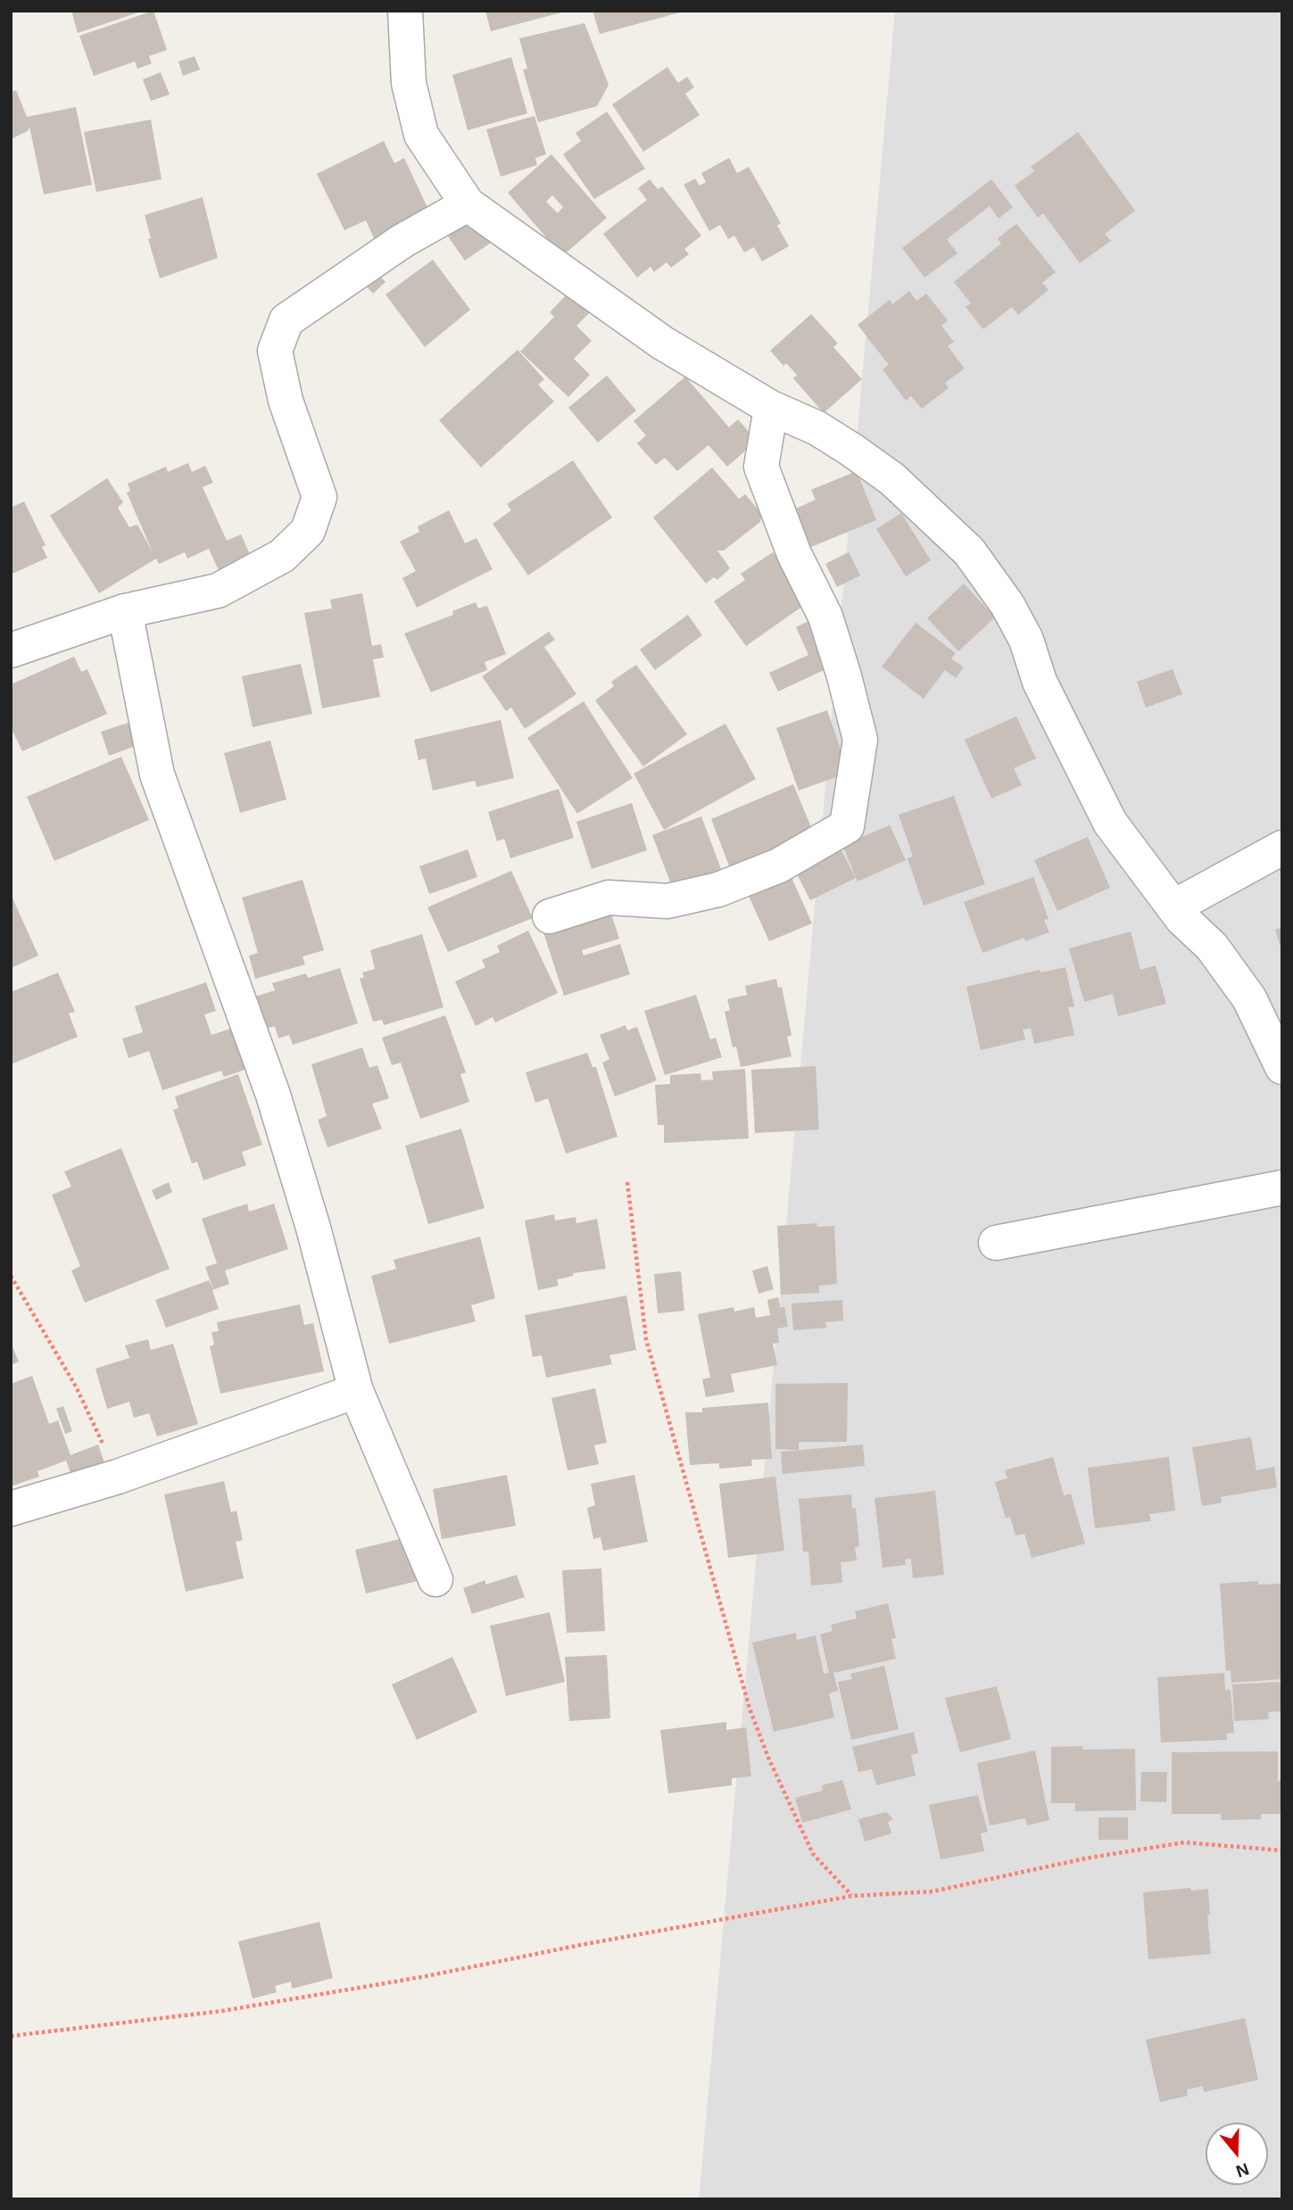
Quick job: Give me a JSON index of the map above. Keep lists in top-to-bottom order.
{
  "north": "bottom"
}
